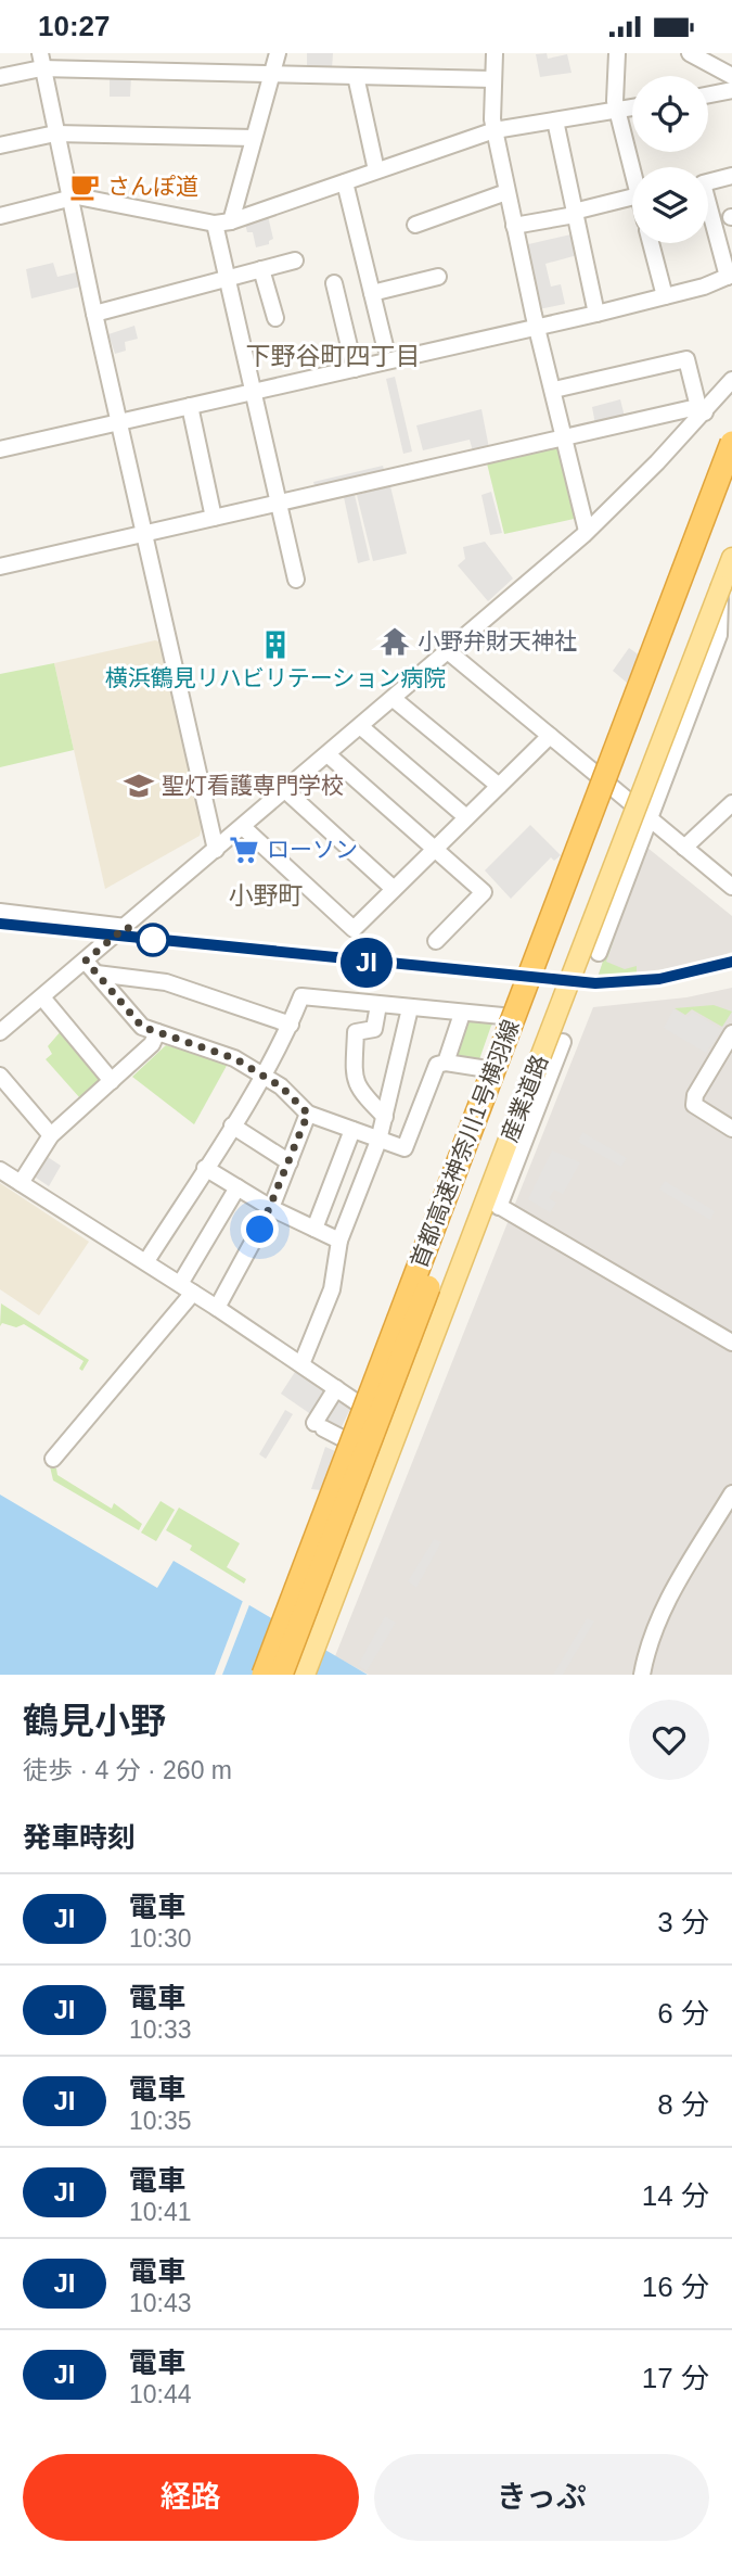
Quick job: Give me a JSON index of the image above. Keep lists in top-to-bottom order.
{
  "streets": {
    "highway": ["首都高速神奈川1号横羽線"],
    "main road": ["産業道路"]
  },
  "districts": ["下野谷町四丁目", "小野町"],
  "places": {
    "cafe": ["さんぽ道"],
    "temple": ["小野弁財天神社"],
    "building": ["横浜鶴見リハビリテーション病院"],
    "school or university": ["聖灯看護専門学校"],
    "supermarket": ["ローソン"]
  },
  "page": {
    "status": "10:27",
    "on_map": "JI",
    "heading": [
      ["鶴見小野", "徒歩 · 4 分 · 260 m"],
      "発車時刻"
    ],
    "list": [
      {
        "mark": "JI",
        "name": "電車",
        "note": "10:30",
        "value": "3 分"
      },
      {
        "mark": "JI",
        "name": "電車",
        "note": "10:33",
        "value": "6 分"
      },
      {
        "mark": "JI",
        "name": "電車",
        "note": "10:35",
        "value": "8 分"
      },
      {
        "mark": "JI",
        "name": "電車",
        "note": "10:41",
        "value": "14 分"
      },
      {
        "mark": "JI",
        "name": "電車",
        "note": "10:43",
        "value": "16 分"
      },
      {
        "mark": "JI",
        "name": "電車",
        "note": "10:44",
        "value": "17 分"
      }
    ],
    "buttons": ["経路", "きっぷ"]
  }
}
